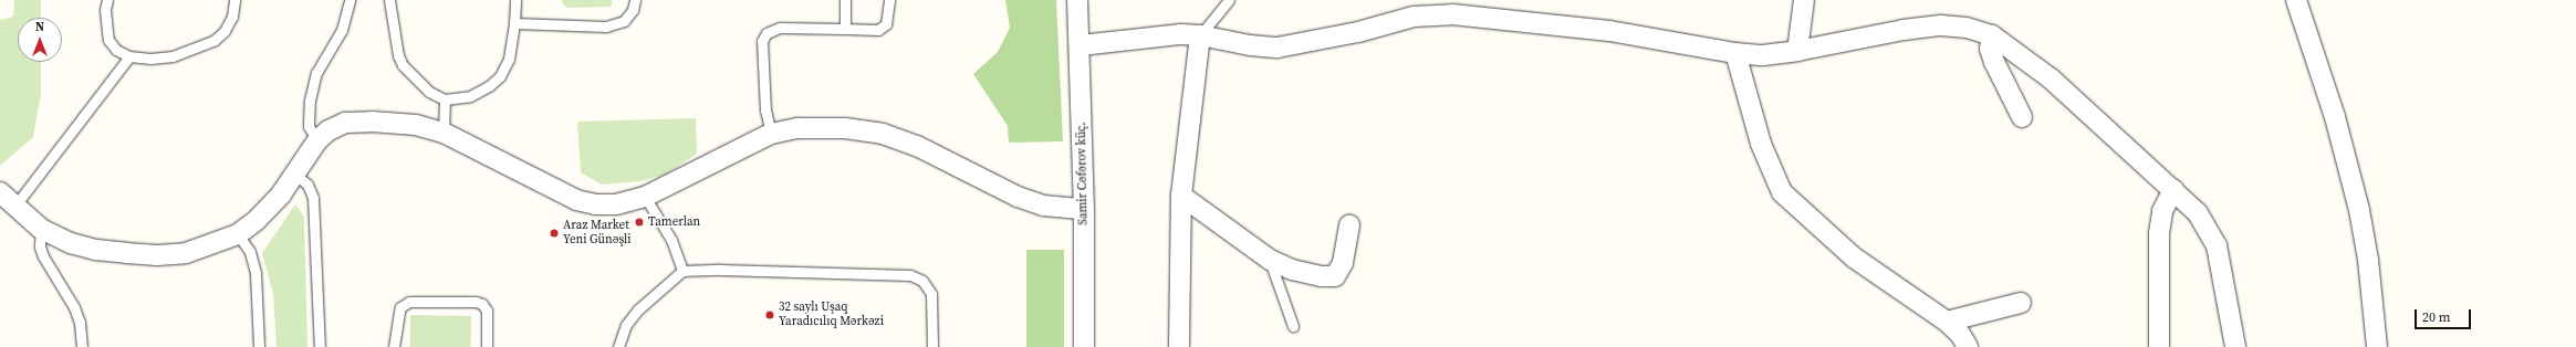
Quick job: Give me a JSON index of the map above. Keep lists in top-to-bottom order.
{
  "streets": {
    "street": ["Samir Cəfərov küç."]
  },
  "places": ["Tamerlan", "Araz Market Yeni Günəşli", "32 saylı Uşaq Yaradıcılıq Mərkəzi"],
  "scale_bar": "20 m",
  "north": "top"
}
